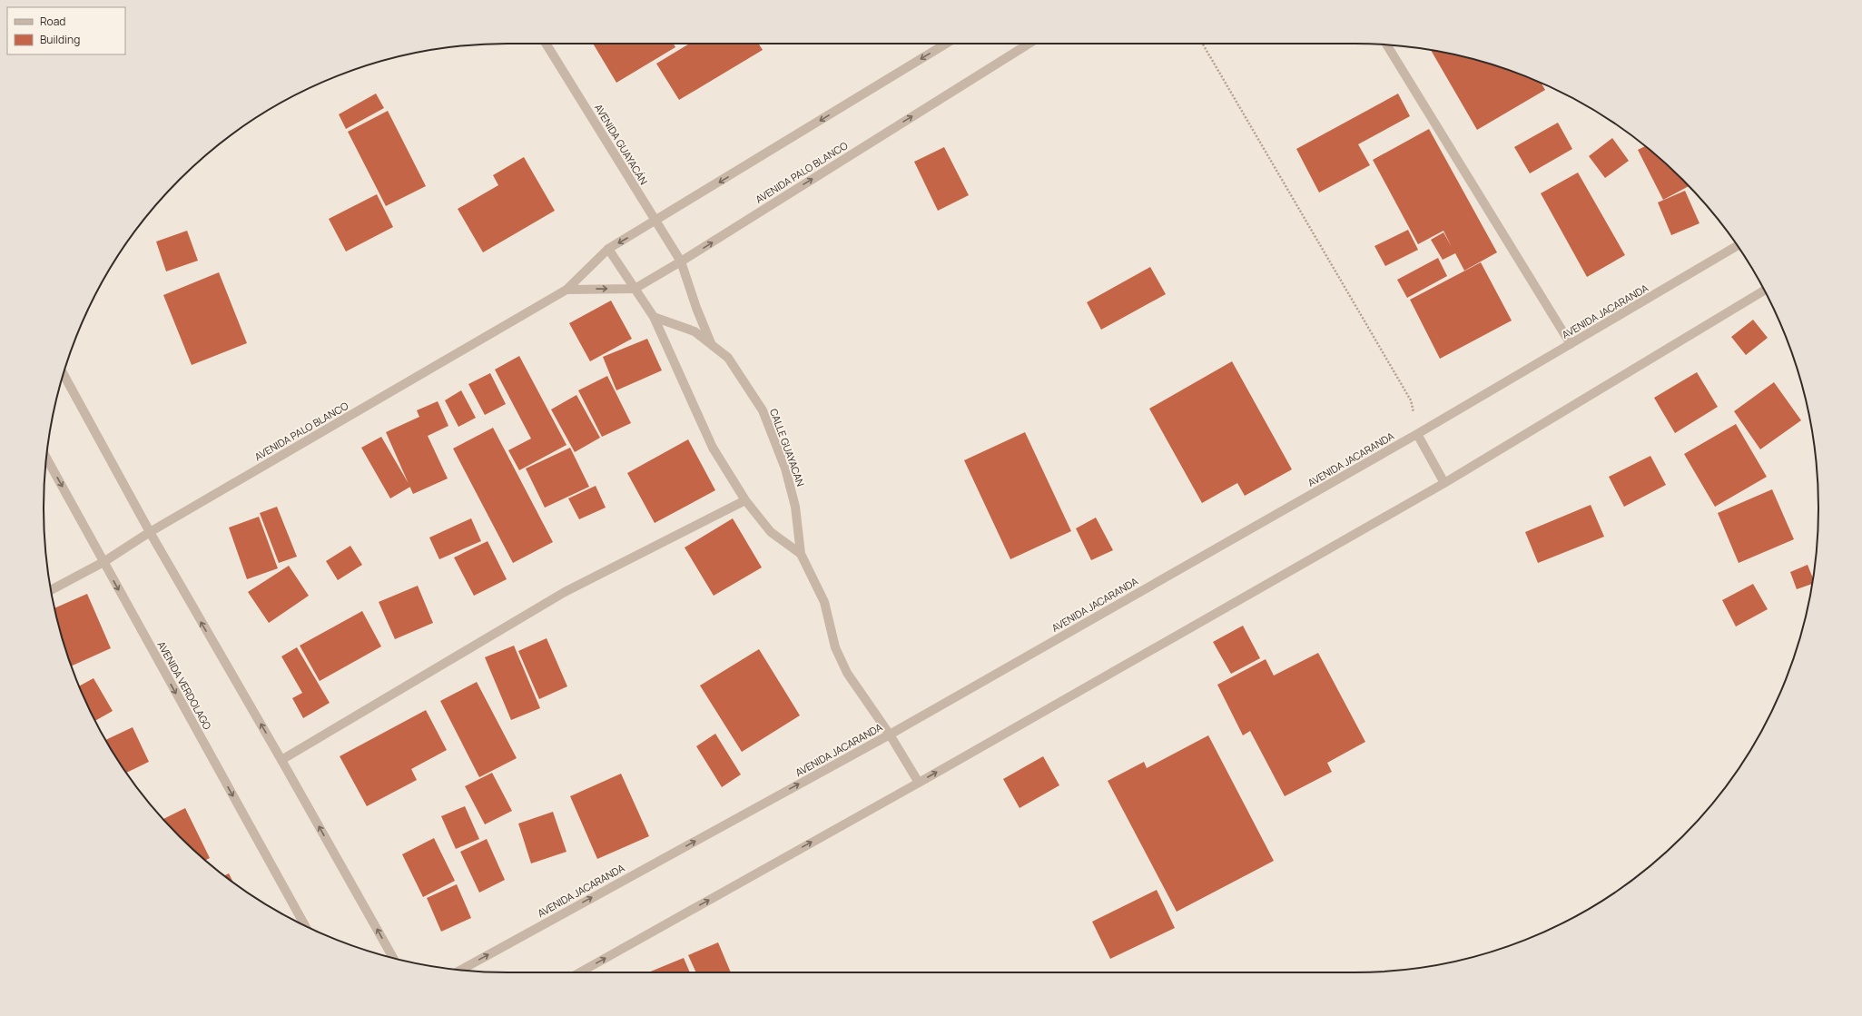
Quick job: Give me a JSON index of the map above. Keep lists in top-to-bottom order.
{
  "streets": {
    "street": [
      "AVENIDA GUAYACÁN",
      "AVENIDA PALO BLANCO",
      "AVENIDA JACARANDA",
      "CALLE GUAYACAN",
      "AVENIDA VERDOLAGO"
    ]
  },
  "crossings": [
    ["AVENIDA GUAYACÁN", "AVENIDA PALO BLANCO"],
    ["AVENIDA GUAYACÁN", "CALLE GUAYACAN"],
    ["AVENIDA PALO BLANCO", "CALLE GUAYACAN"],
    ["AVENIDA PALO BLANCO", "AVENIDA VERDOLAGO"],
    ["AVENIDA JACARANDA", "CALLE GUAYACAN"]
  ],
  "legend": ["Road", "Building"]
}
